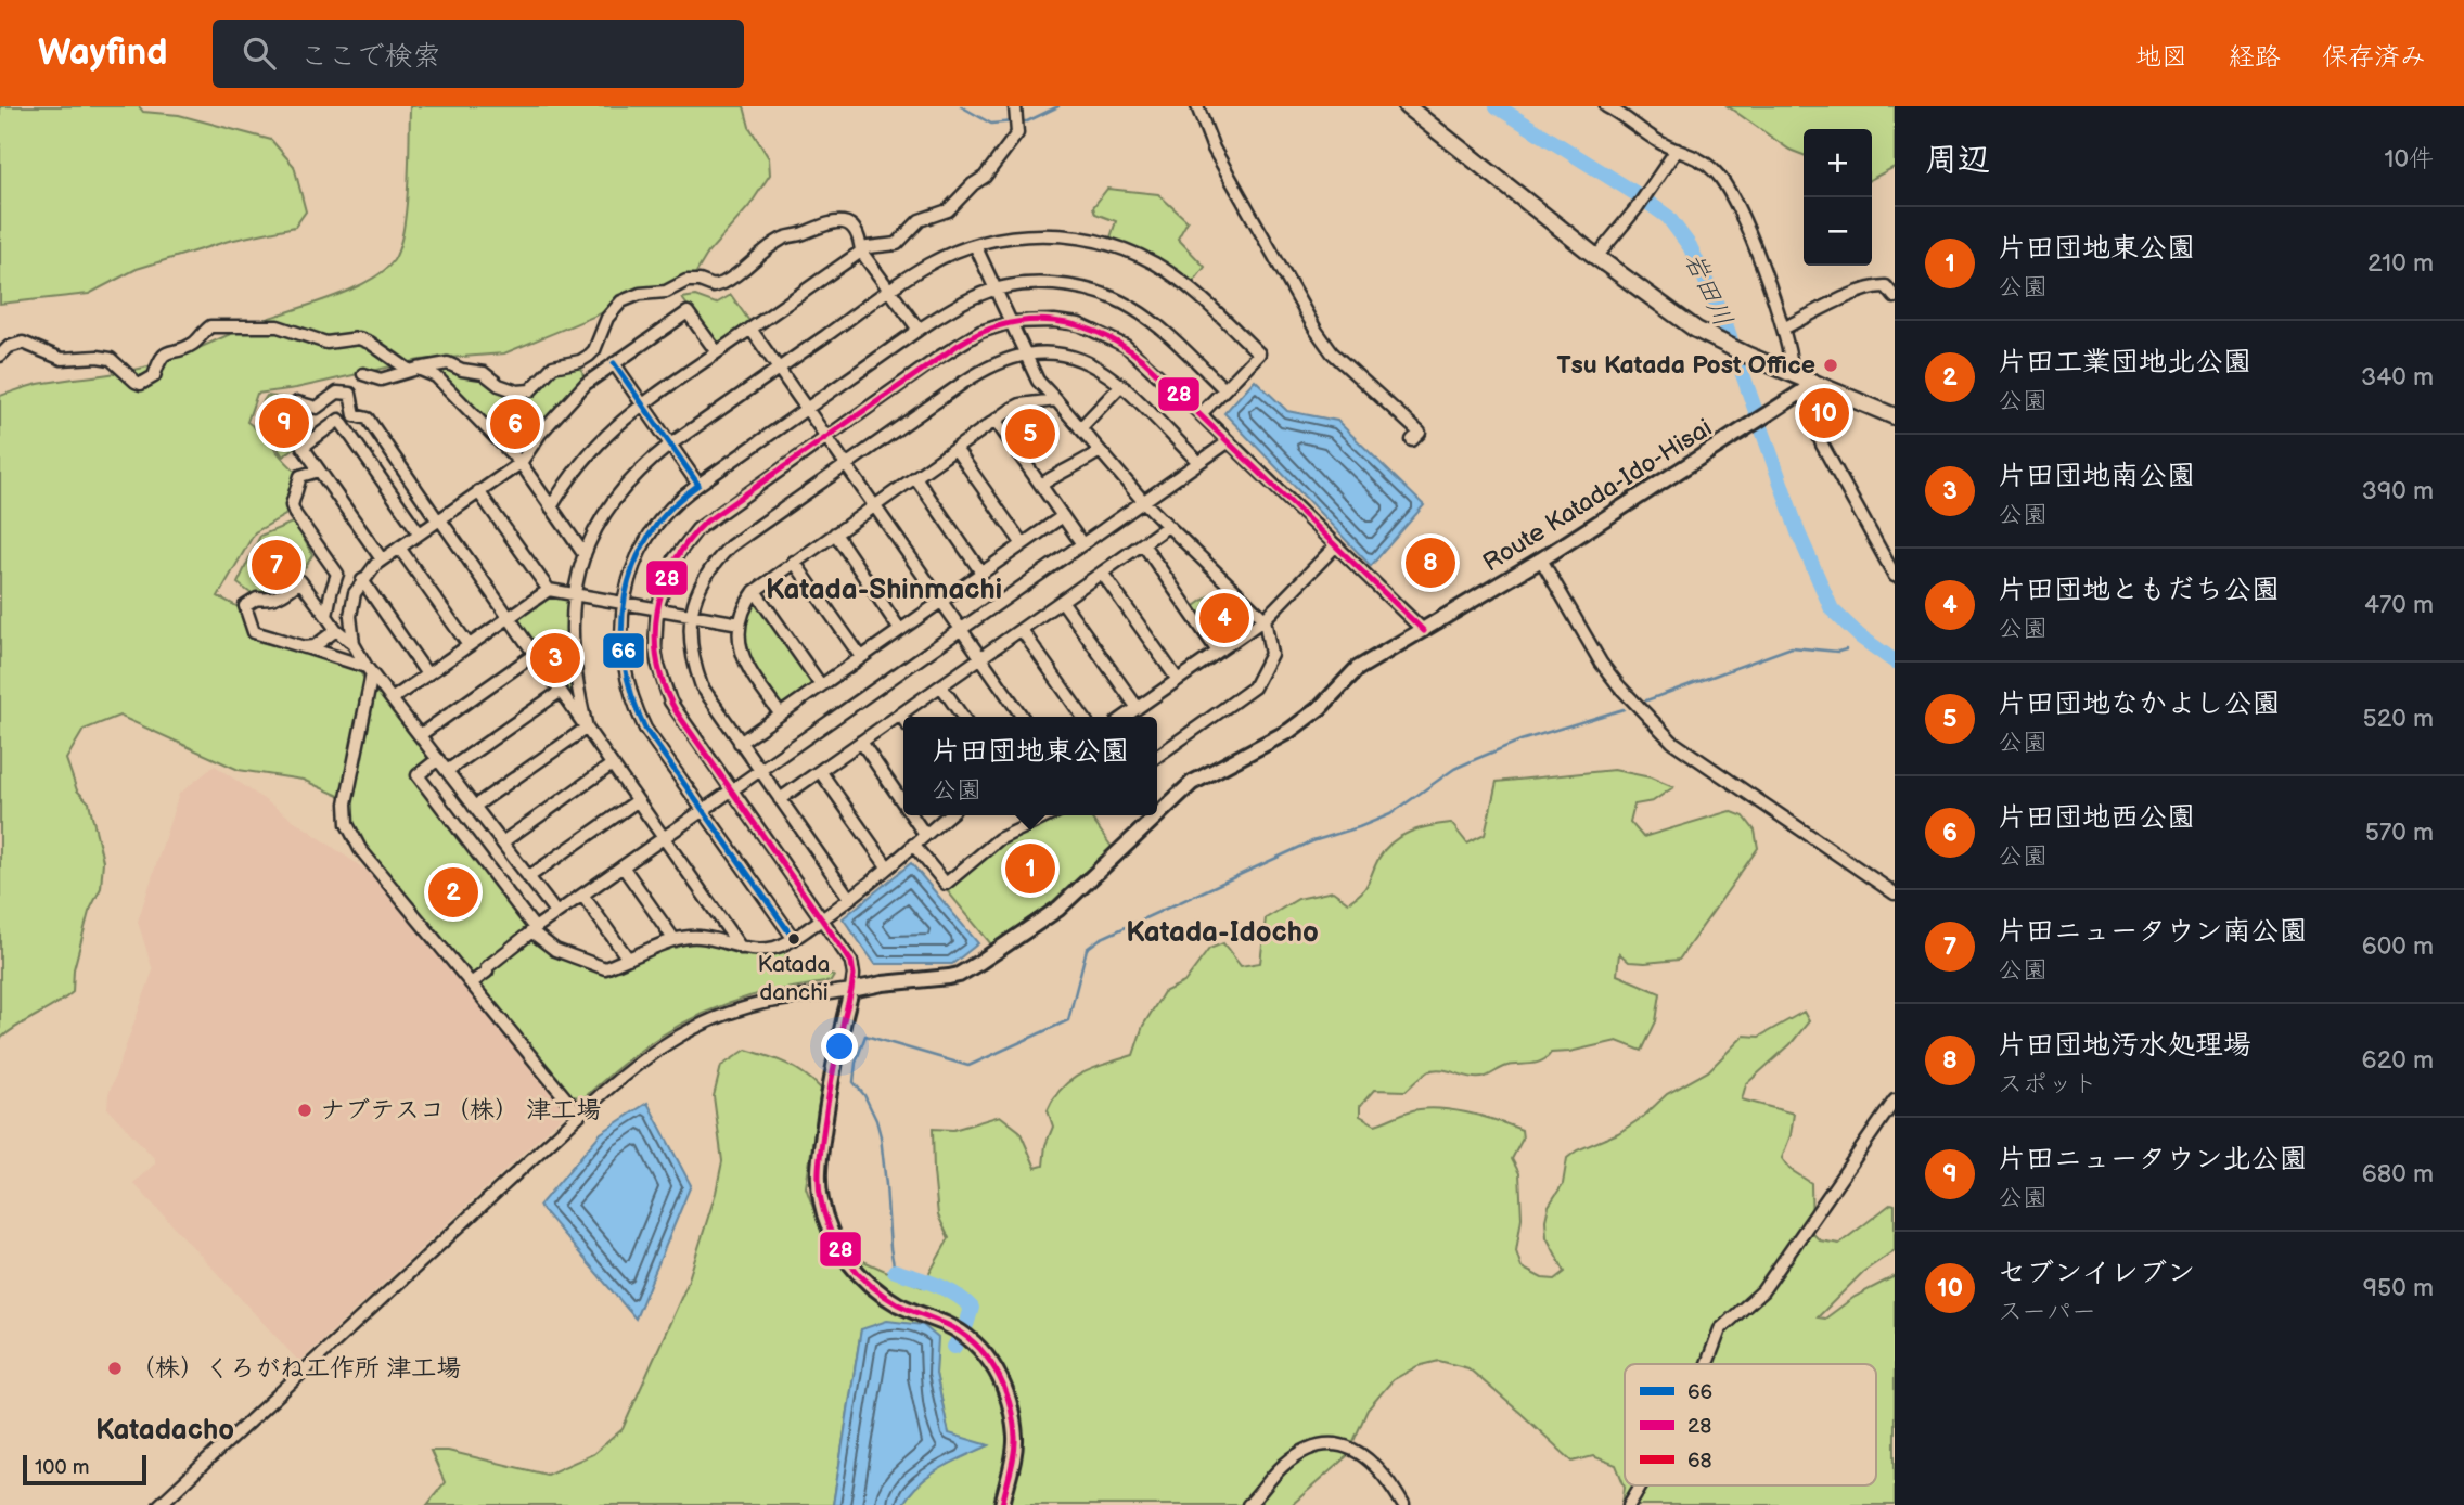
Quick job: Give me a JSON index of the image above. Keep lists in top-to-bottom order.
{
  "streets": {
    "main road": ["Route Katada-Ido-Hisai"]
  },
  "districts": ["Katada-Shinmachi", "Katada-Idocho", "Katadacho"],
  "water": ["岩田川"],
  "places": [
    "Tsu Katada Post Office",
    "Katada danchi",
    "ナブテスコ（株） 津工場",
    "（株）くろがね工作所 津工場"
  ],
  "lines": ["transit line 28", "transit line 66"],
  "legend": ["66", "28", "68"],
  "scale_bar": "100 m",
  "page": {
    "header": "Wayfind",
    "search": "ここで検索",
    "nav": ["地図", "経路", "保存済み"],
    "heading": ["周辺", "10件"],
    "map_buttons": ["+", "−"],
    "list": [
      {
        "mark": "1",
        "name": "片田団地東公園",
        "note": "公園",
        "value": "210 m"
      },
      {
        "mark": "2",
        "name": "片田工業団地北公園",
        "note": "公園",
        "value": "340 m"
      },
      {
        "mark": "3",
        "name": "片田団地南公園",
        "note": "公園",
        "value": "390 m"
      },
      {
        "mark": "4",
        "name": "片田団地ともだち公園",
        "note": "公園",
        "value": "470 m"
      },
      {
        "mark": "5",
        "name": "片田団地なかよし公園",
        "note": "公園",
        "value": "520 m"
      },
      {
        "mark": "6",
        "name": "片田団地西公園",
        "note": "公園",
        "value": "570 m"
      },
      {
        "mark": "7",
        "name": "片田ニュータウン南公園",
        "note": "公園",
        "value": "600 m"
      },
      {
        "mark": "8",
        "name": "片田団地汚水処理場",
        "note": "スポット",
        "value": "620 m"
      },
      {
        "mark": "9",
        "name": "片田ニュータウン北公園",
        "note": "公園",
        "value": "680 m"
      },
      {
        "mark": "10",
        "name": "セブンイレブン",
        "note": "スーパー",
        "value": "950 m"
      }
    ],
    "pins": [
      "10",
      "9",
      "6",
      "5",
      "8",
      "7",
      "4",
      "3",
      "1",
      "2"
    ],
    "popup": ["片田団地東公園", "公園"],
    "scale": "100 m"
  }
}
